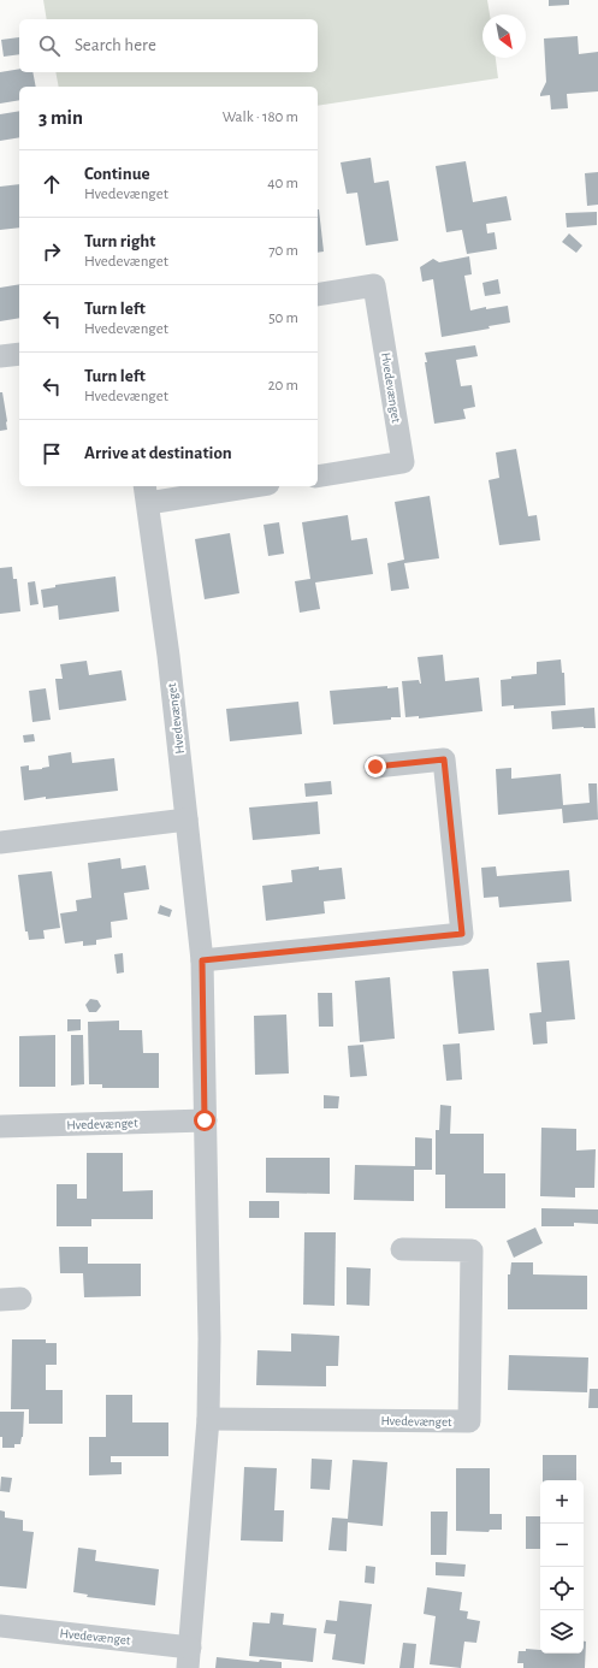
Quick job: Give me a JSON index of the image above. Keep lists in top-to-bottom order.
{
  "streets": {
    "street": ["Hvedevænget"]
  },
  "north": "bottom right",
  "page": {
    "search": "Search here",
    "heading": ["3 min", "Walk · 180 m"],
    "list": [
      ["Continue", "Hvedevænget", "40 m"],
      ["Turn right", "Hvedevænget", "70 m"],
      ["Turn left", "Hvedevænget", "50 m"],
      ["Turn left", "Hvedevænget", "20 m"],
      "Arrive at destination"
    ],
    "map_buttons": ["+", "−"]
  }
}
